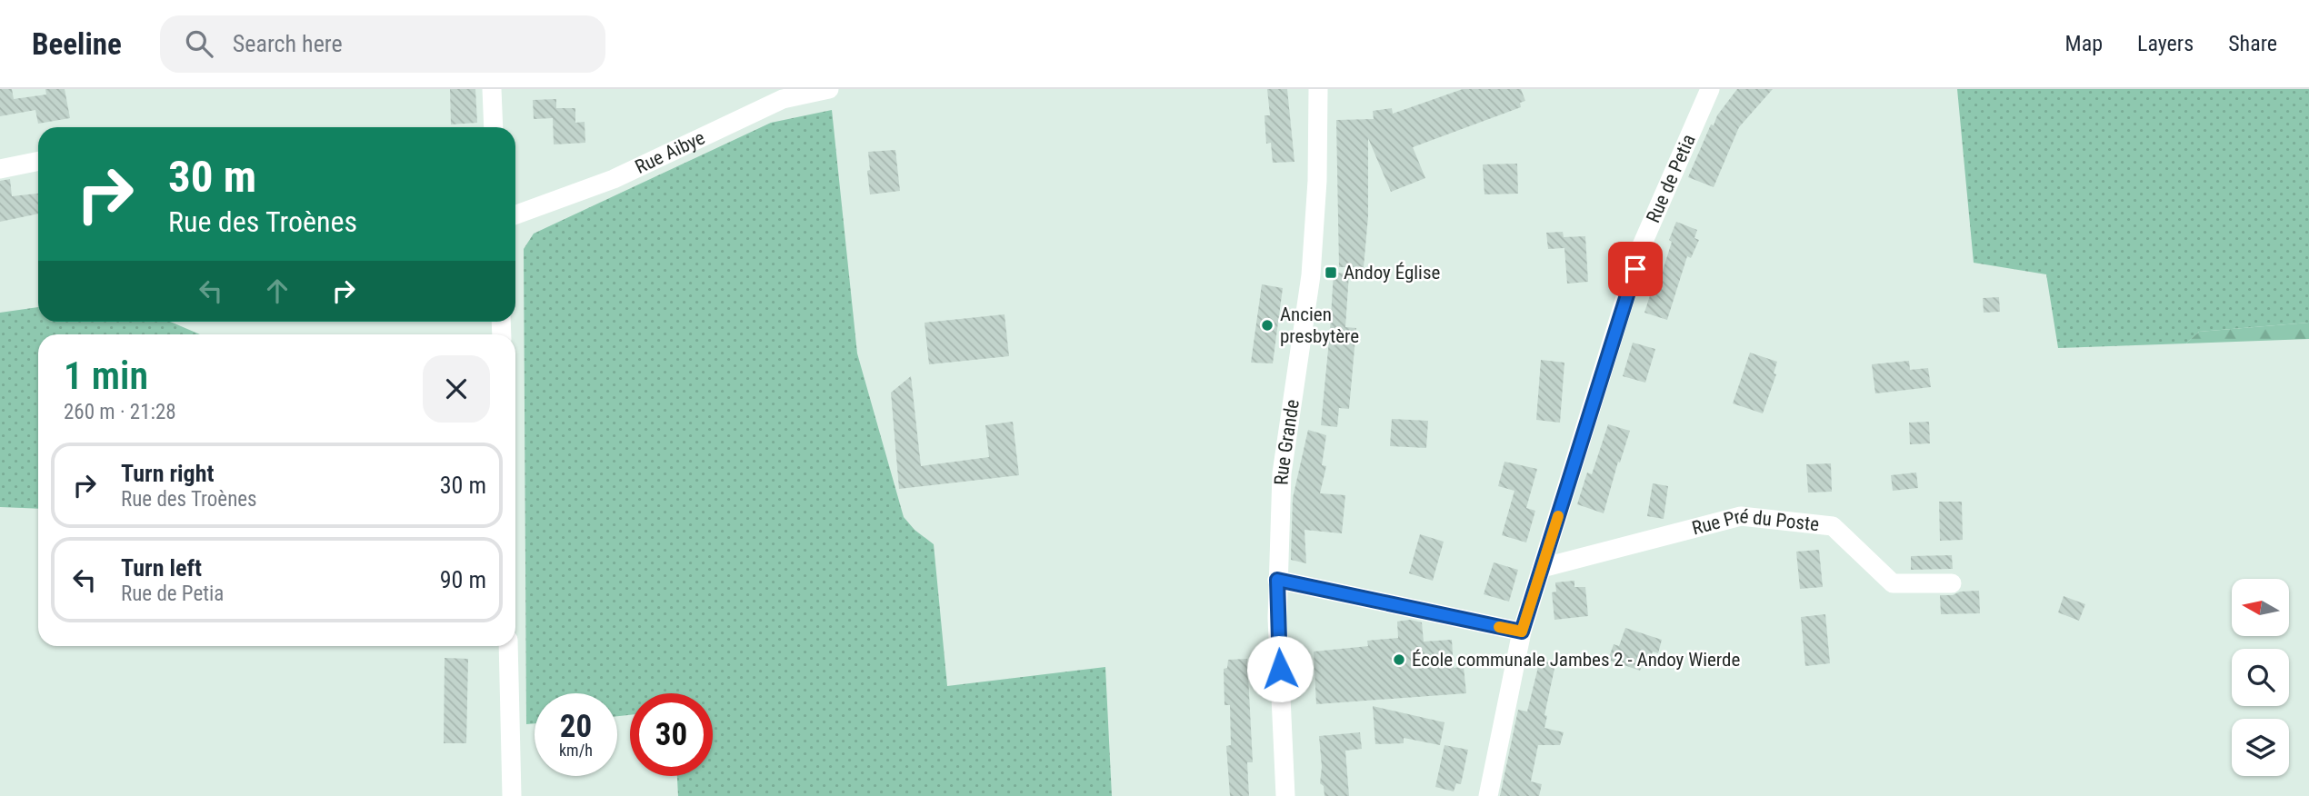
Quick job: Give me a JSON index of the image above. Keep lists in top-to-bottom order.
{
  "streets": {
    "street": [
      "Rue Aibye",
      "Rue de Petia",
      "Rue Grande",
      "Rue Pré du Poste"
    ]
  },
  "crossings": [
    ["Rue de Petia", "Rue Pré du Poste"]
  ],
  "places": {
    "transit": ["Andoy Église"],
    "other": ["Ancien presbytère", "École communale Jambes 2 - Andoy Wierde"]
  },
  "north": "left",
  "page": {
    "header": "Beeline",
    "search": "Search here",
    "nav": ["Map", "Layers", "Share"],
    "turn": ["30 m", "Rue des Troènes"],
    "heading": ["1 min", "260 m · 21:28"],
    "list": [
      {
        "name": "Turn right",
        "note": "Rue des Troènes",
        "value": "30 m"
      },
      {
        "name": "Turn left",
        "note": "Rue de Petia",
        "value": "90 m"
      }
    ],
    "speed": "20 km/h",
    "limit": "30"
  }
}
